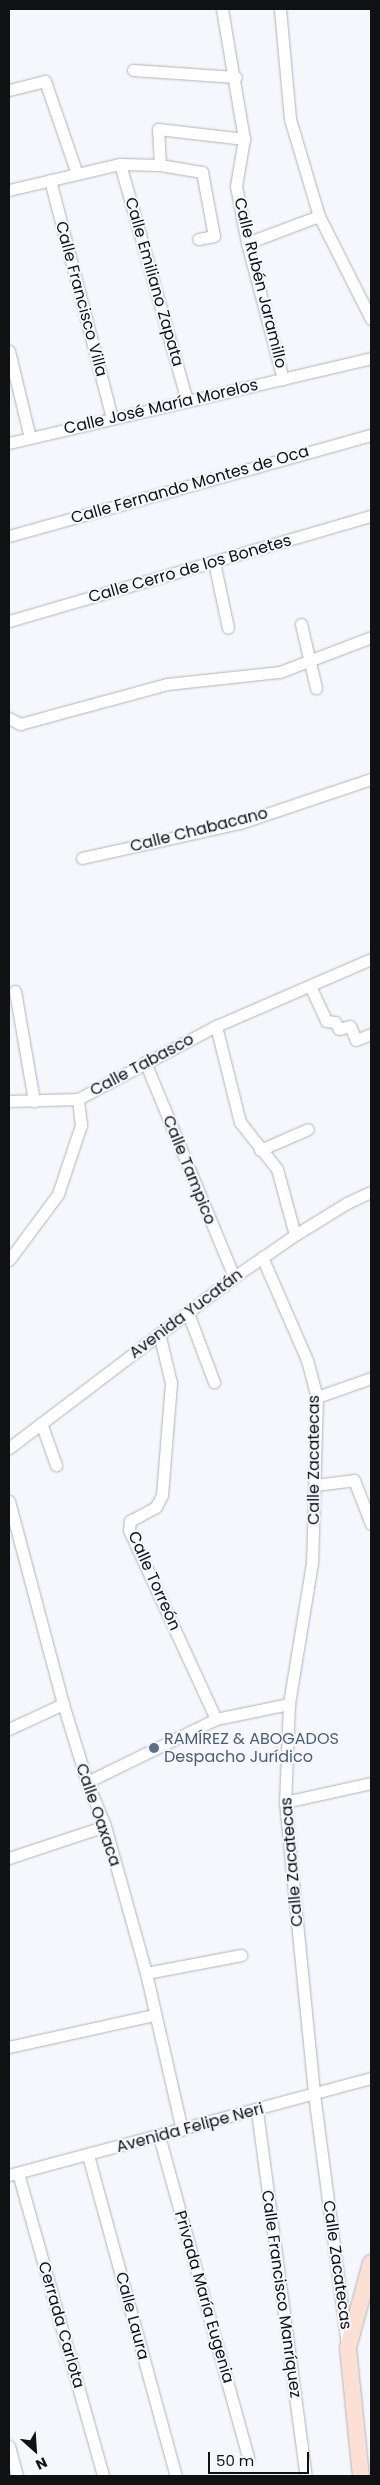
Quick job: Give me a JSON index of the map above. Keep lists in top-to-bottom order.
{
  "streets": {
    "street": [
      "Calle Emiliano Zapata",
      "Calle Rubén Jaramillo",
      "Calle Francisco Villa",
      "Calle José María Morelos",
      "Calle Fernando Montes de Oca",
      "Calle Cerro de los Bonetes",
      "Calle Chabacano",
      "Calle Tabasco",
      "Calle Tampico",
      "Avenida Yucatán",
      "Calle Zacatecas",
      "Calle Torreón",
      "Calle Oaxaca",
      "Avenida Felipe Neri",
      "Calle Francisco Manríquez",
      "Privada María Eugenia",
      "Calle Laura",
      "Cerrada Carlota"
    ]
  },
  "crossings": [
    ["Calle Emiliano Zapata", "Calle José María Morelos"],
    ["Calle Rubén Jaramillo", "Calle José María Morelos"],
    ["Calle Francisco Villa", "Calle José María Morelos"],
    ["Calle Tabasco", "Calle Tampico"],
    ["Calle Tampico", "Avenida Yucatán"],
    ["Avenida Yucatán", "Calle Zacatecas"],
    ["Avenida Yucatán", "Calle Torreón"],
    ["Calle Zacatecas", "Avenida Felipe Neri"],
    ["Calle Oaxaca", "Avenida Felipe Neri"],
    ["Avenida Felipe Neri", "Calle Francisco Manríquez"],
    ["Avenida Felipe Neri", "Privada María Eugenia"],
    ["Avenida Felipe Neri", "Calle Laura"],
    ["Avenida Felipe Neri", "Cerrada Carlota"]
  ],
  "places": ["RAMÍREZ & ABOGADOS Despacho Jurídico"],
  "scale_bar": "50 m",
  "north": "bottom right"
}
